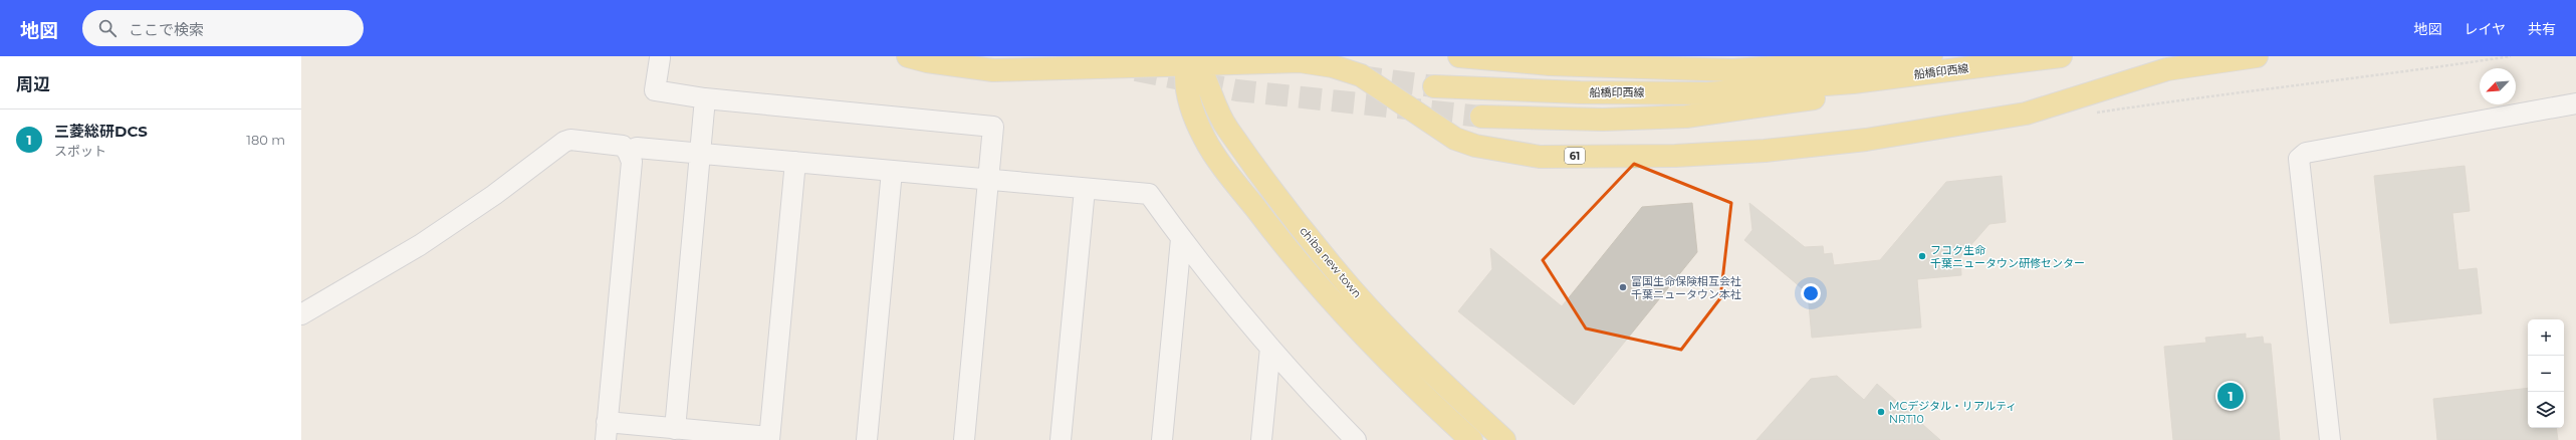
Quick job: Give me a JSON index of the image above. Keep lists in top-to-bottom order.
{
  "streets": {
    "main road": ["船橋印西線", "61", "chiba new town"]
  },
  "crossings": [
    ["61", "chiba new town"]
  ],
  "places": ["フコク生命 千葉ニュータウン研修センター", "富国生命保険相互会社 千葉ニュータウン本社", "MCデジタル・リアルティ NRT10"],
  "north": "bottom left",
  "page": {
    "header": "地図",
    "search": "ここで検索",
    "nav": ["地図", "レイヤ", "共有"],
    "heading": "周辺",
    "list": [
      {
        "mark": "1",
        "name": "三菱総研DCS",
        "note": "スポット",
        "value": "180 m"
      }
    ],
    "map_buttons": ["+", "−"],
    "pins": "1"
  }
}
